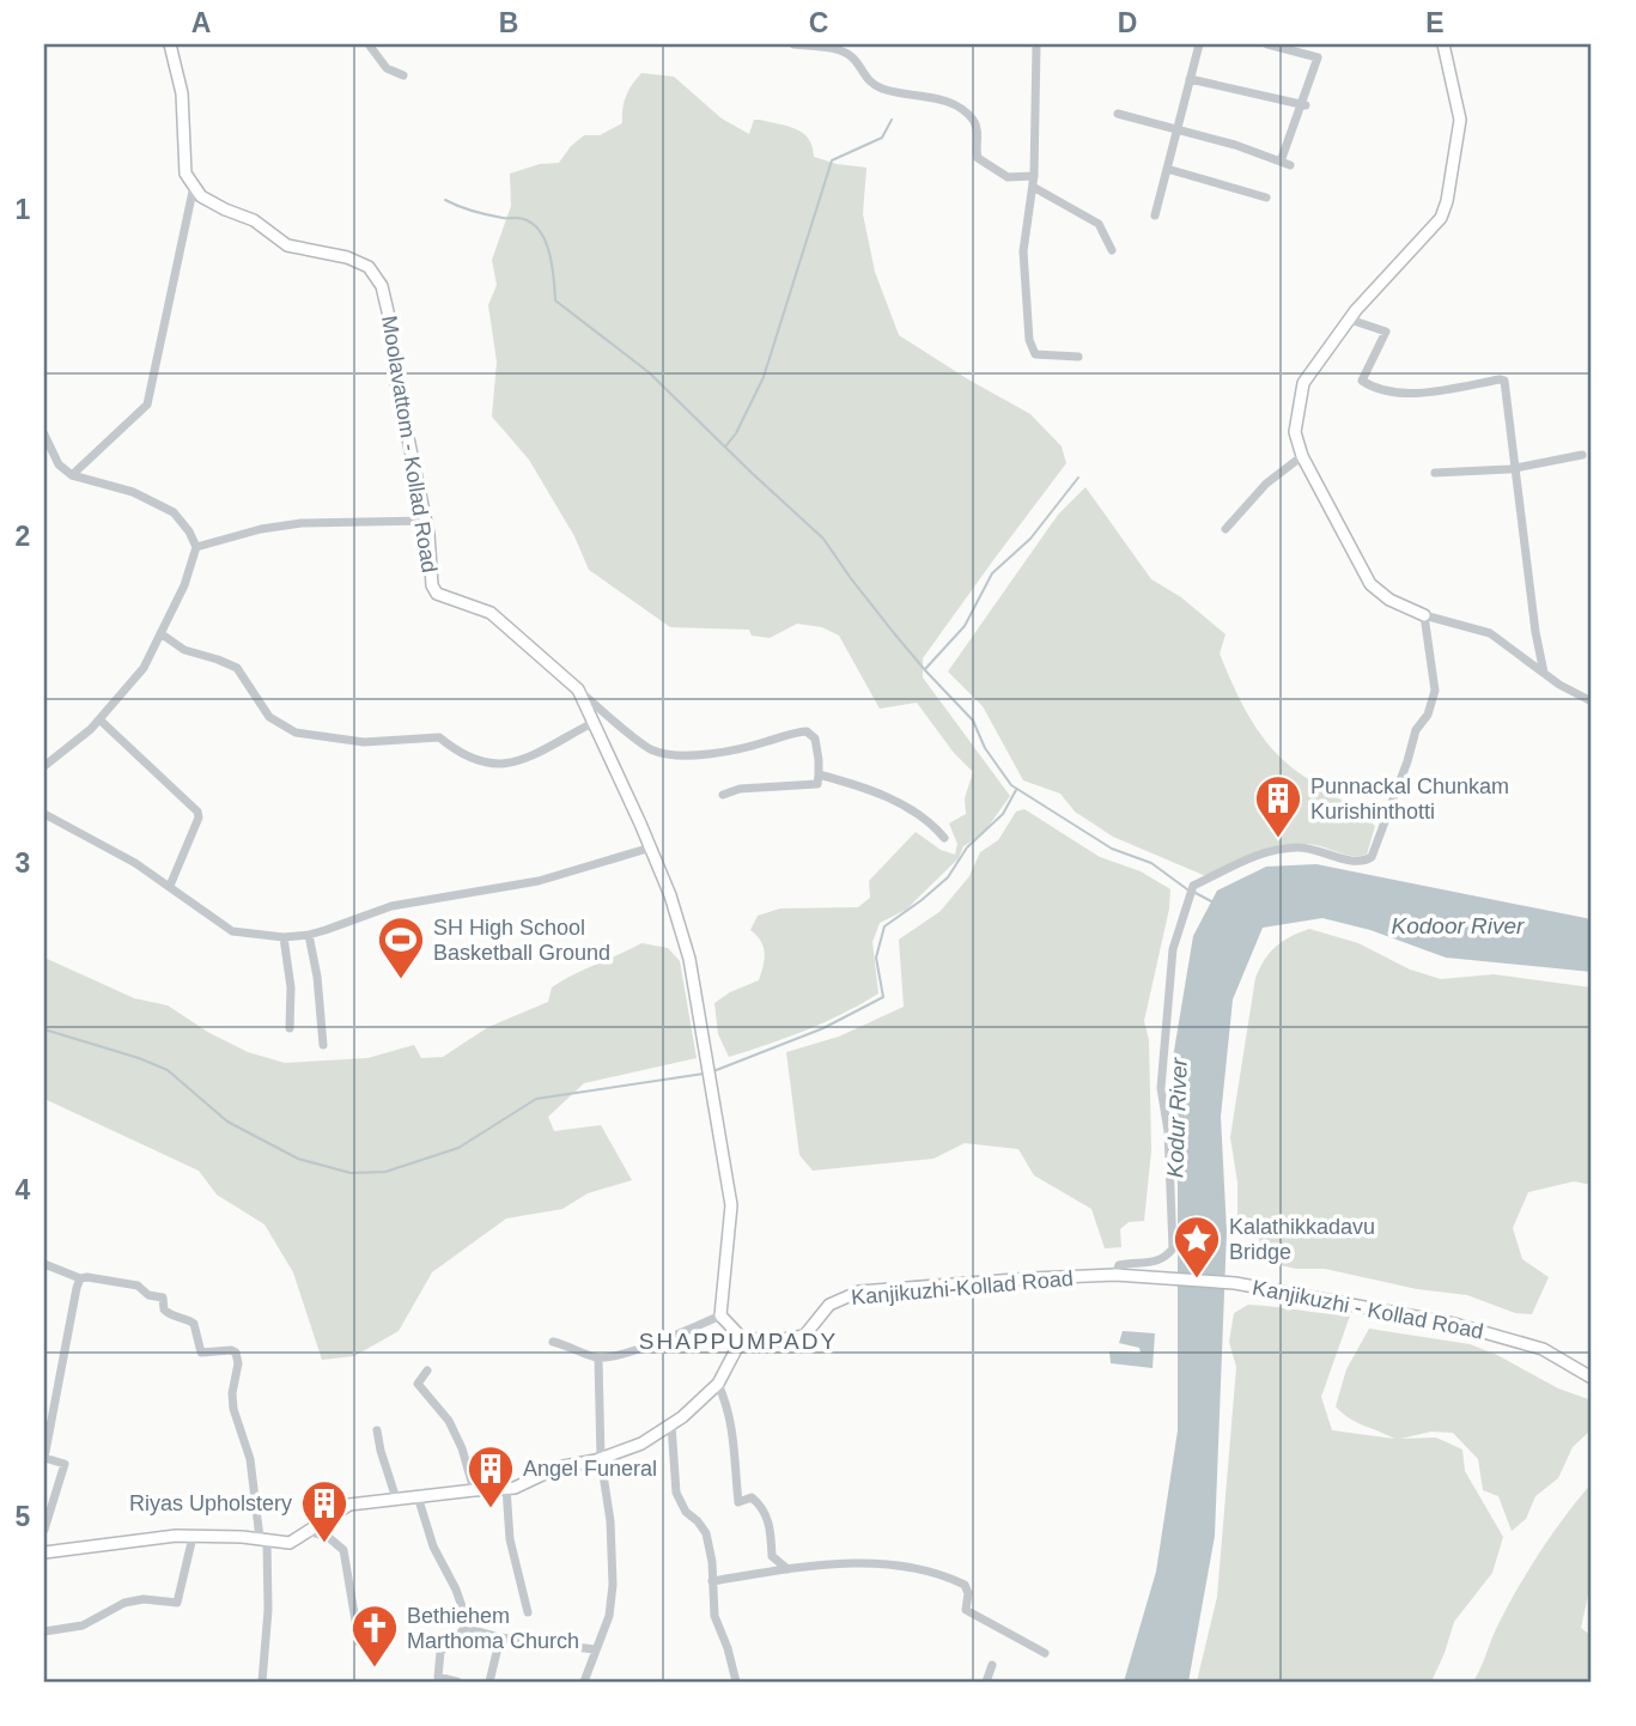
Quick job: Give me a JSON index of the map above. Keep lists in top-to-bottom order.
{
  "streets": {
    "main road": ["Moolavattom - Kollad Road", "Kanjikuzhi-Kollad Road", "Kanjikuzhi - Kollad Road"]
  },
  "crossings": [
    ["Kanjikuzhi-Kollad Road", "Kanjikuzhi - Kollad Road"]
  ],
  "districts": ["SHAPPUMPADY"],
  "water": ["Kodoor River", "Kodur River"],
  "places": {
    "building": ["Punnackal Chunkam Kurishinthotti", "Angel Funeral", "Riyas Upholstery"],
    "sports": ["SH High School Basketball Ground"],
    "place": ["Kalathikkadavu Bridge"],
    "church": ["Bethiehem Marthoma Church"]
  },
  "grid": {
    "columns": [
      "A",
      "B",
      "C",
      "D",
      "E"
    ],
    "rows": [
      "1",
      "2",
      "3",
      "4",
      "5"
    ]
  }
}
